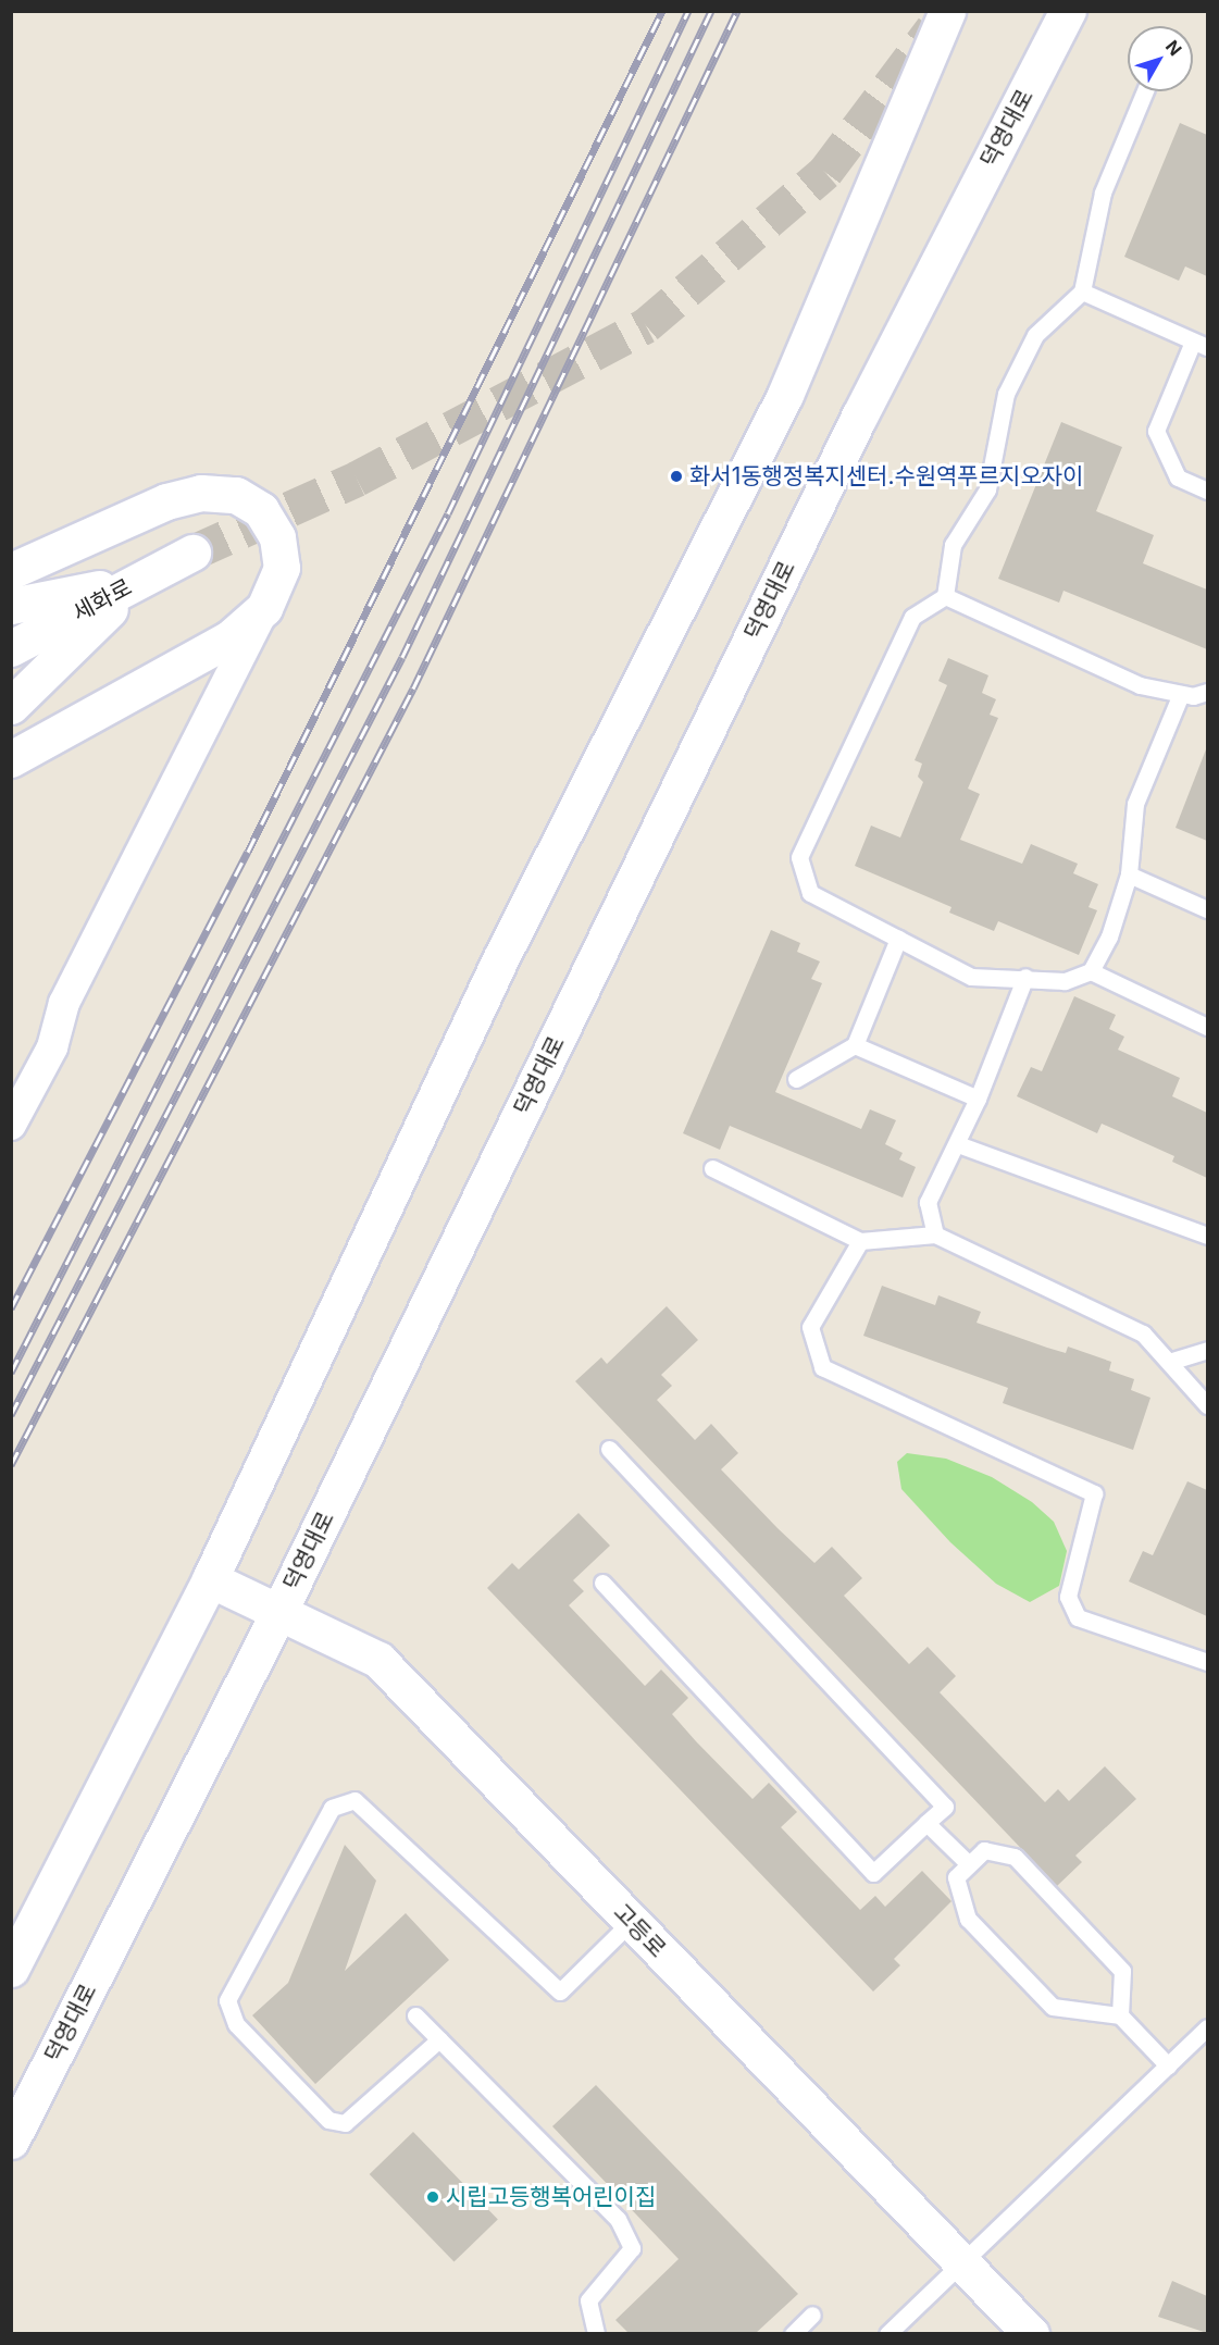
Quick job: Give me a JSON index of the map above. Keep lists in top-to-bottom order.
{
  "streets": {
    "main road": ["덕영대로", "세화로", "고등로"]
  },
  "crossings": [
    ["덕영대로", "고등로"]
  ],
  "places": ["화서1동행정복지센터.수원역푸르지오자이", "시립고등행복어린이집"],
  "north": "top right"
}
